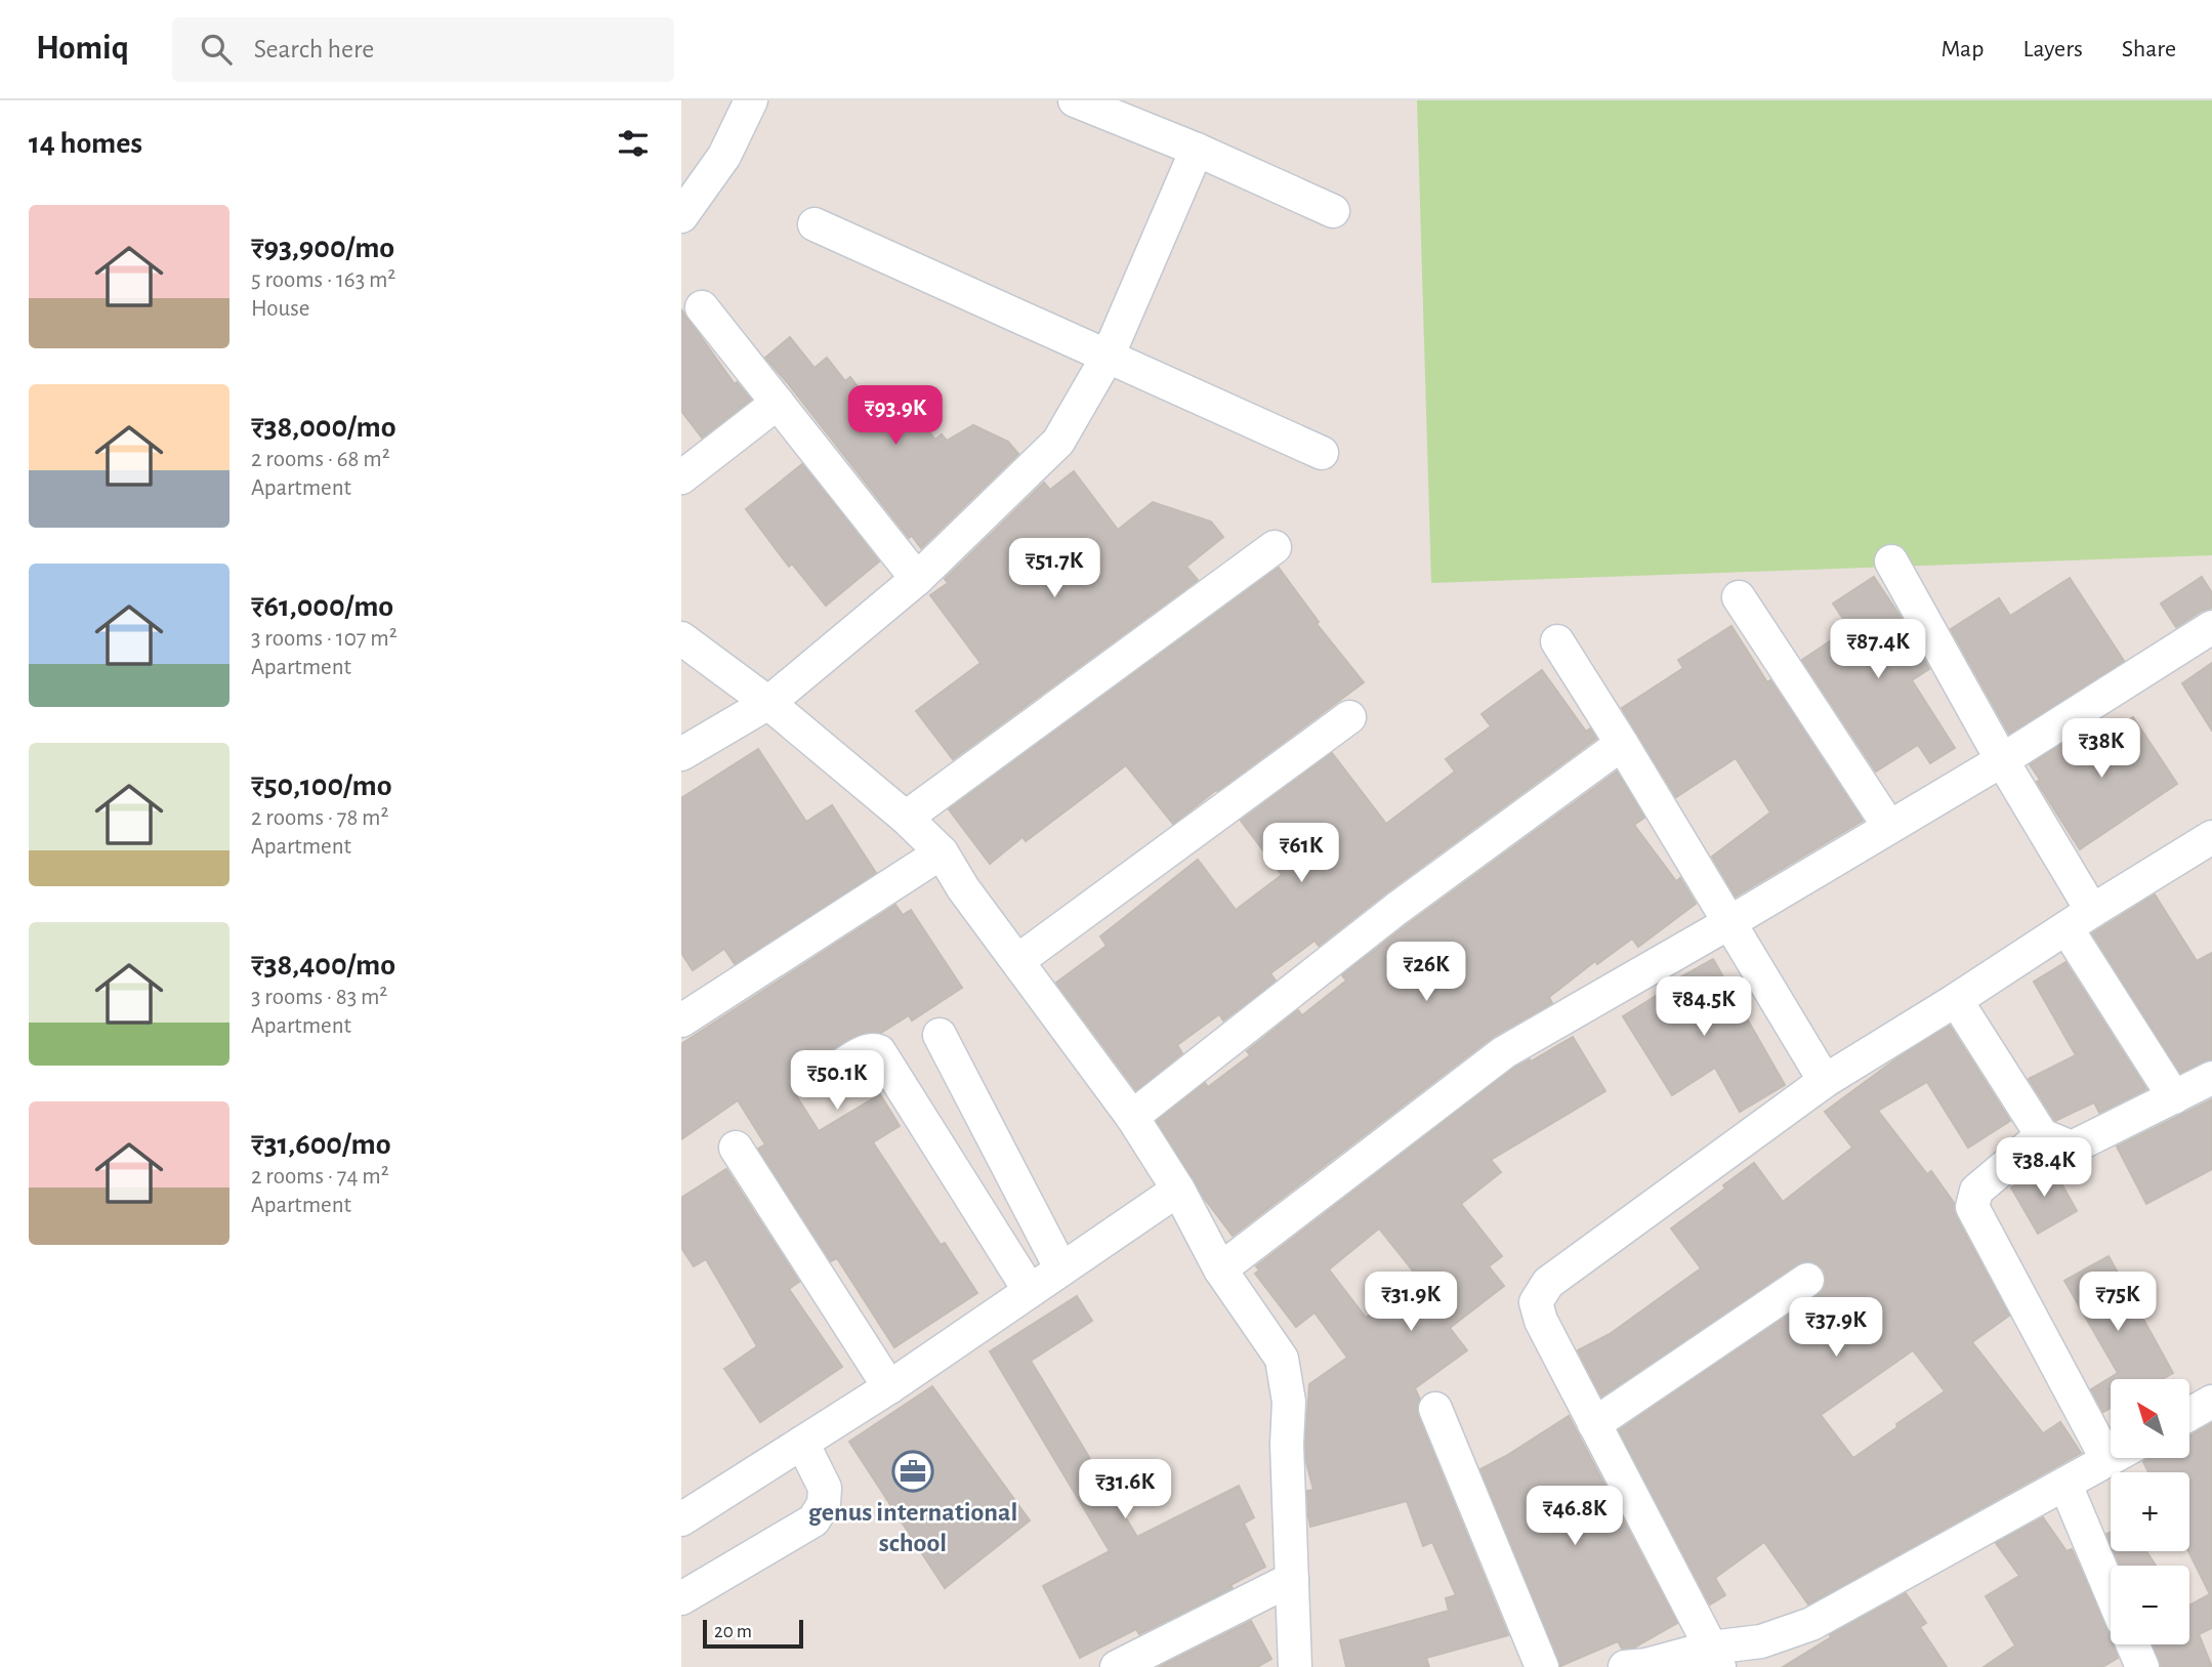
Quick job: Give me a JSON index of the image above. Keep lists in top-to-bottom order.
{
  "places": {
    "office": ["genus international school"]
  },
  "scale_bar": "20 m",
  "north": "top left",
  "page": {
    "header": "Homiq",
    "search": "Search here",
    "nav": ["Map", "Layers", "Share"],
    "heading": "14 homes",
    "list": [
      {
        "name": "₹93,900/mo",
        "note": "5 rooms · 163 m² · House"
      },
      {
        "name": "₹38,000/mo",
        "note": "2 rooms · 68 m² · Apartment"
      },
      {
        "name": "₹61,000/mo",
        "note": "3 rooms · 107 m² · Apartment"
      },
      {
        "name": "₹50,100/mo",
        "note": "2 rooms · 78 m² · Apartment"
      },
      {
        "name": "₹38,400/mo",
        "note": "3 rooms · 83 m² · Apartment"
      },
      {
        "name": "₹31,600/mo",
        "note": "2 rooms · 74 m² · Apartment"
      }
    ],
    "price": [
      "₹93.9K",
      "₹51.7K",
      "₹87.4K",
      "₹38K",
      "₹61K",
      "₹26K",
      "₹84.5K",
      "₹50.1K",
      "₹38.4K",
      "₹31.9K",
      "₹75K",
      "₹37.9K",
      "₹31.6K",
      "₹46.8K"
    ],
    "map_buttons": ["+", "−"],
    "scale": "20 m"
  }
}
